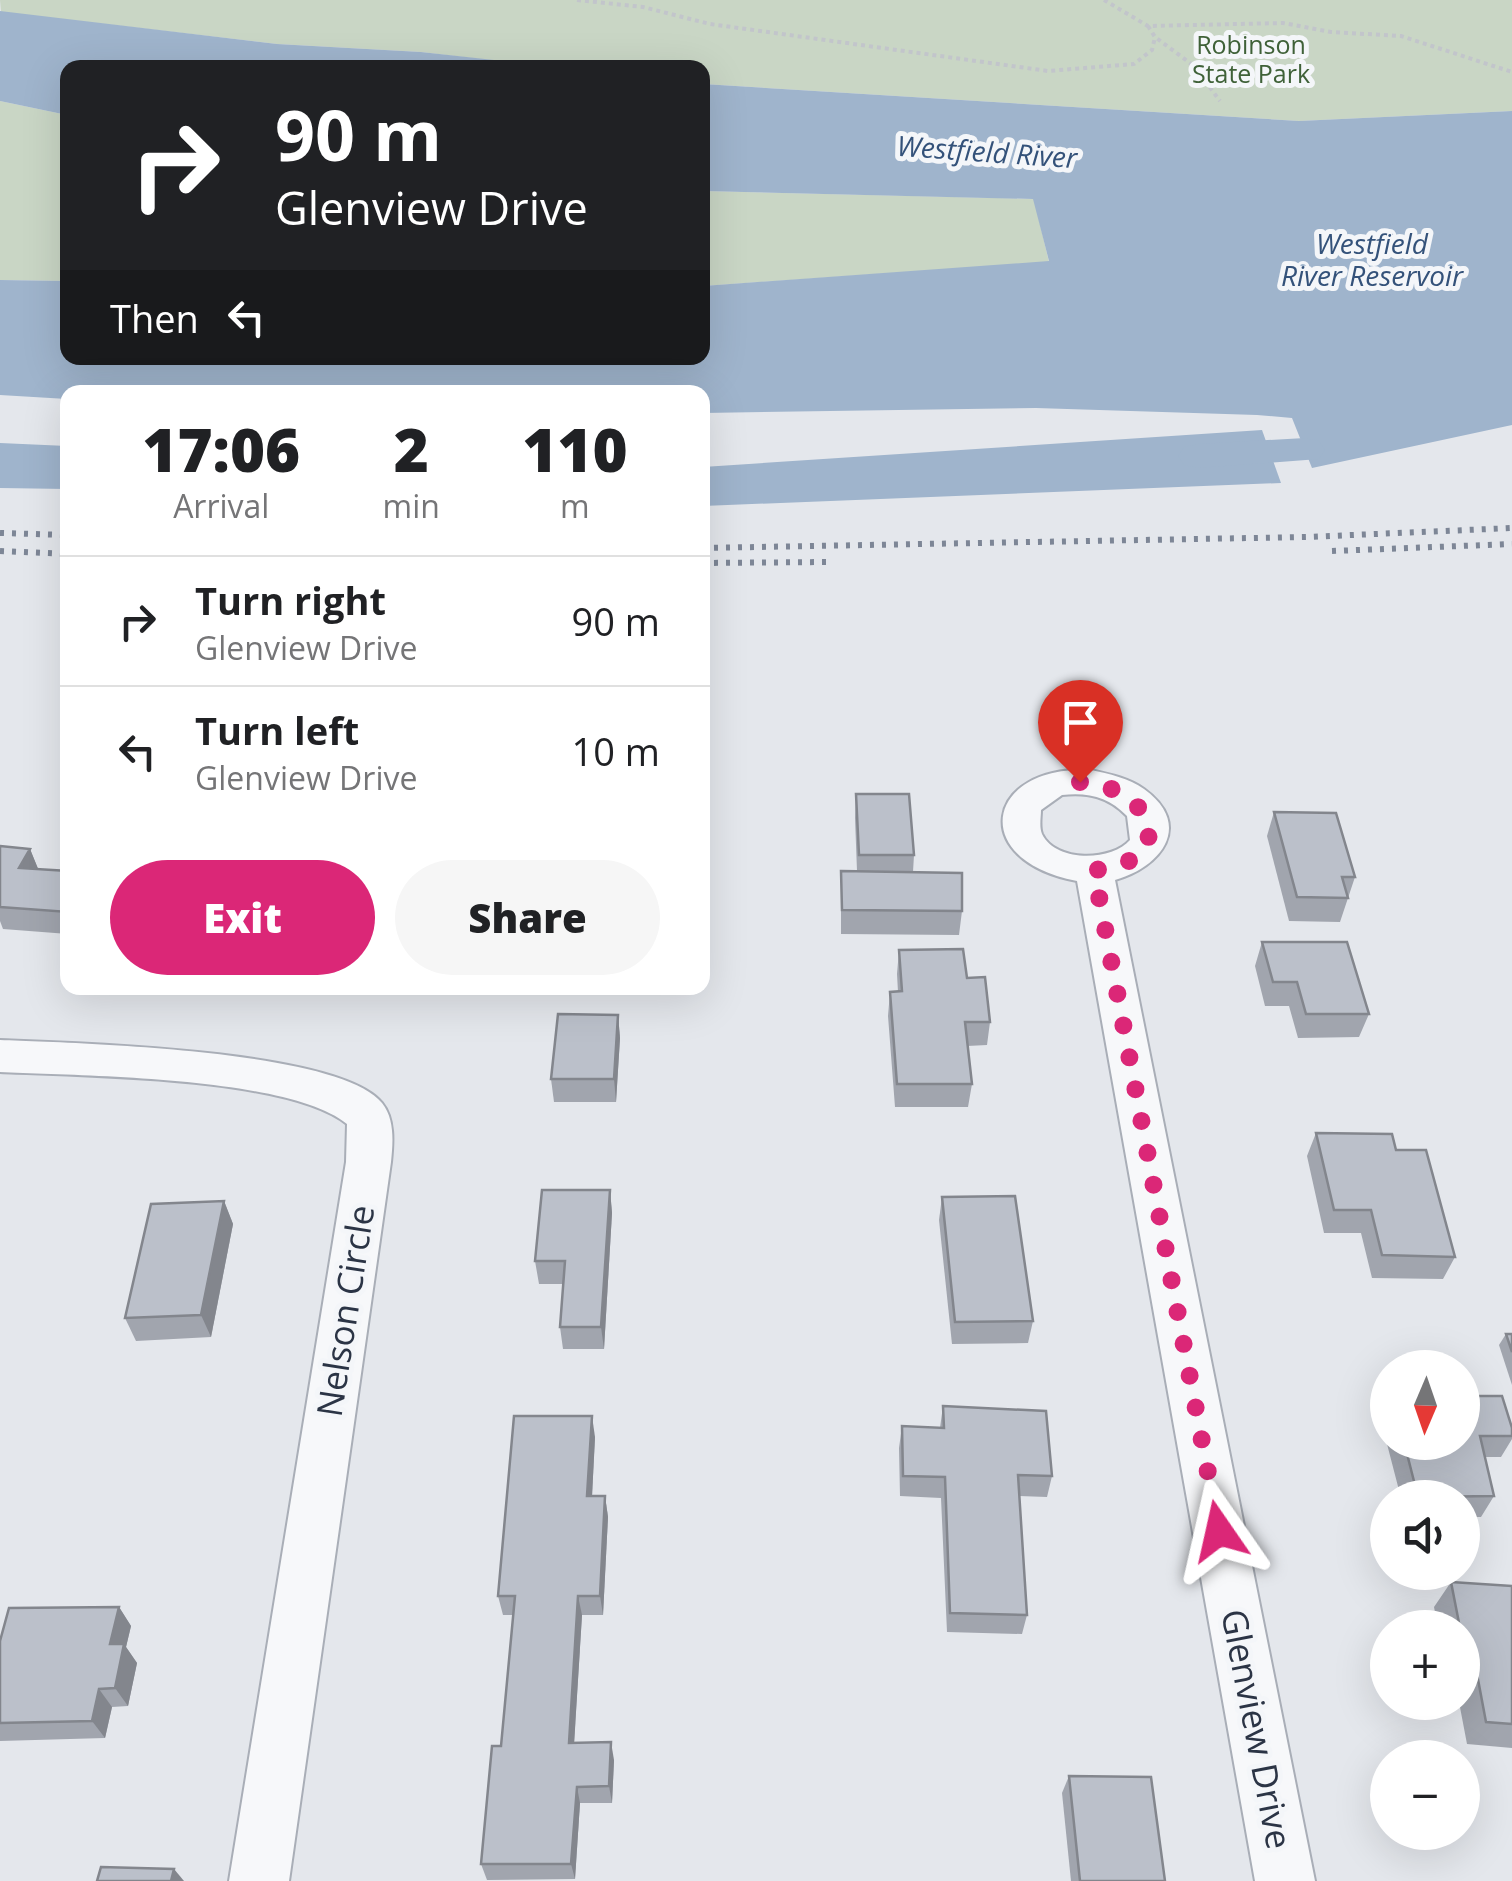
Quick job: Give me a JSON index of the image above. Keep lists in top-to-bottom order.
{
  "streets": {
    "street": ["Nelson Circle", "Glenview Drive"]
  },
  "water": ["Westfield River", "Westfield River Reservoir"],
  "parks": ["Robinson State Park"],
  "north": "bottom",
  "page": {
    "turn": ["90 m", "Glenview Drive"],
    "then": "Then",
    "eta": [
      "17:06",
      "Arrival",
      "2",
      "min",
      "110",
      "m"
    ],
    "list": [
      {
        "name": "Turn right",
        "note": "Glenview Drive",
        "value": "90 m"
      },
      {
        "name": "Turn left",
        "note": "Glenview Drive",
        "value": "10 m"
      }
    ],
    "buttons": ["Exit", "Share"],
    "map_buttons": ["+", "−"]
  }
}
